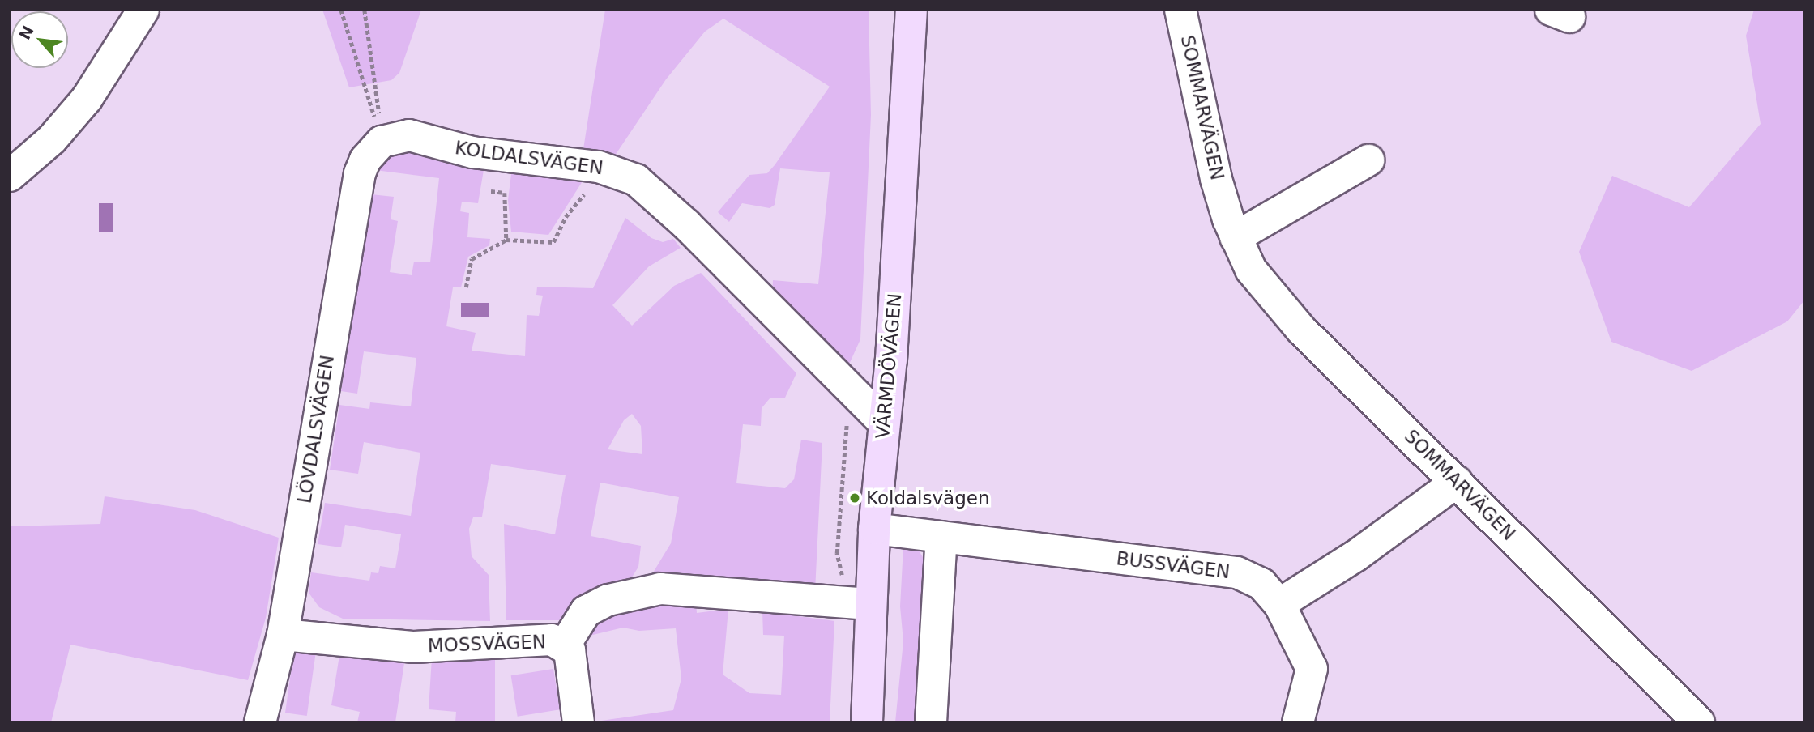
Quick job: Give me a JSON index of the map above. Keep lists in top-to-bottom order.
{
  "streets": {
    "main road": ["VÄRMDÖVÄGEN"],
    "street": [
      "SOMMARVÄGEN",
      "KOLDALSVÄGEN",
      "LÖVDALSVÄGEN",
      "BUSSVÄGEN",
      "MOSSVÄGEN"
    ]
  },
  "crossings": [
    ["KOLDALSVÄGEN", "VÄRMDÖVÄGEN"],
    ["KOLDALSVÄGEN", "LÖVDALSVÄGEN"],
    ["VÄRMDÖVÄGEN", "BUSSVÄGEN"],
    ["VÄRMDÖVÄGEN", "MOSSVÄGEN"],
    ["LÖVDALSVÄGEN", "MOSSVÄGEN"]
  ],
  "places": ["Koldalsvägen"],
  "north": "top left"
}
